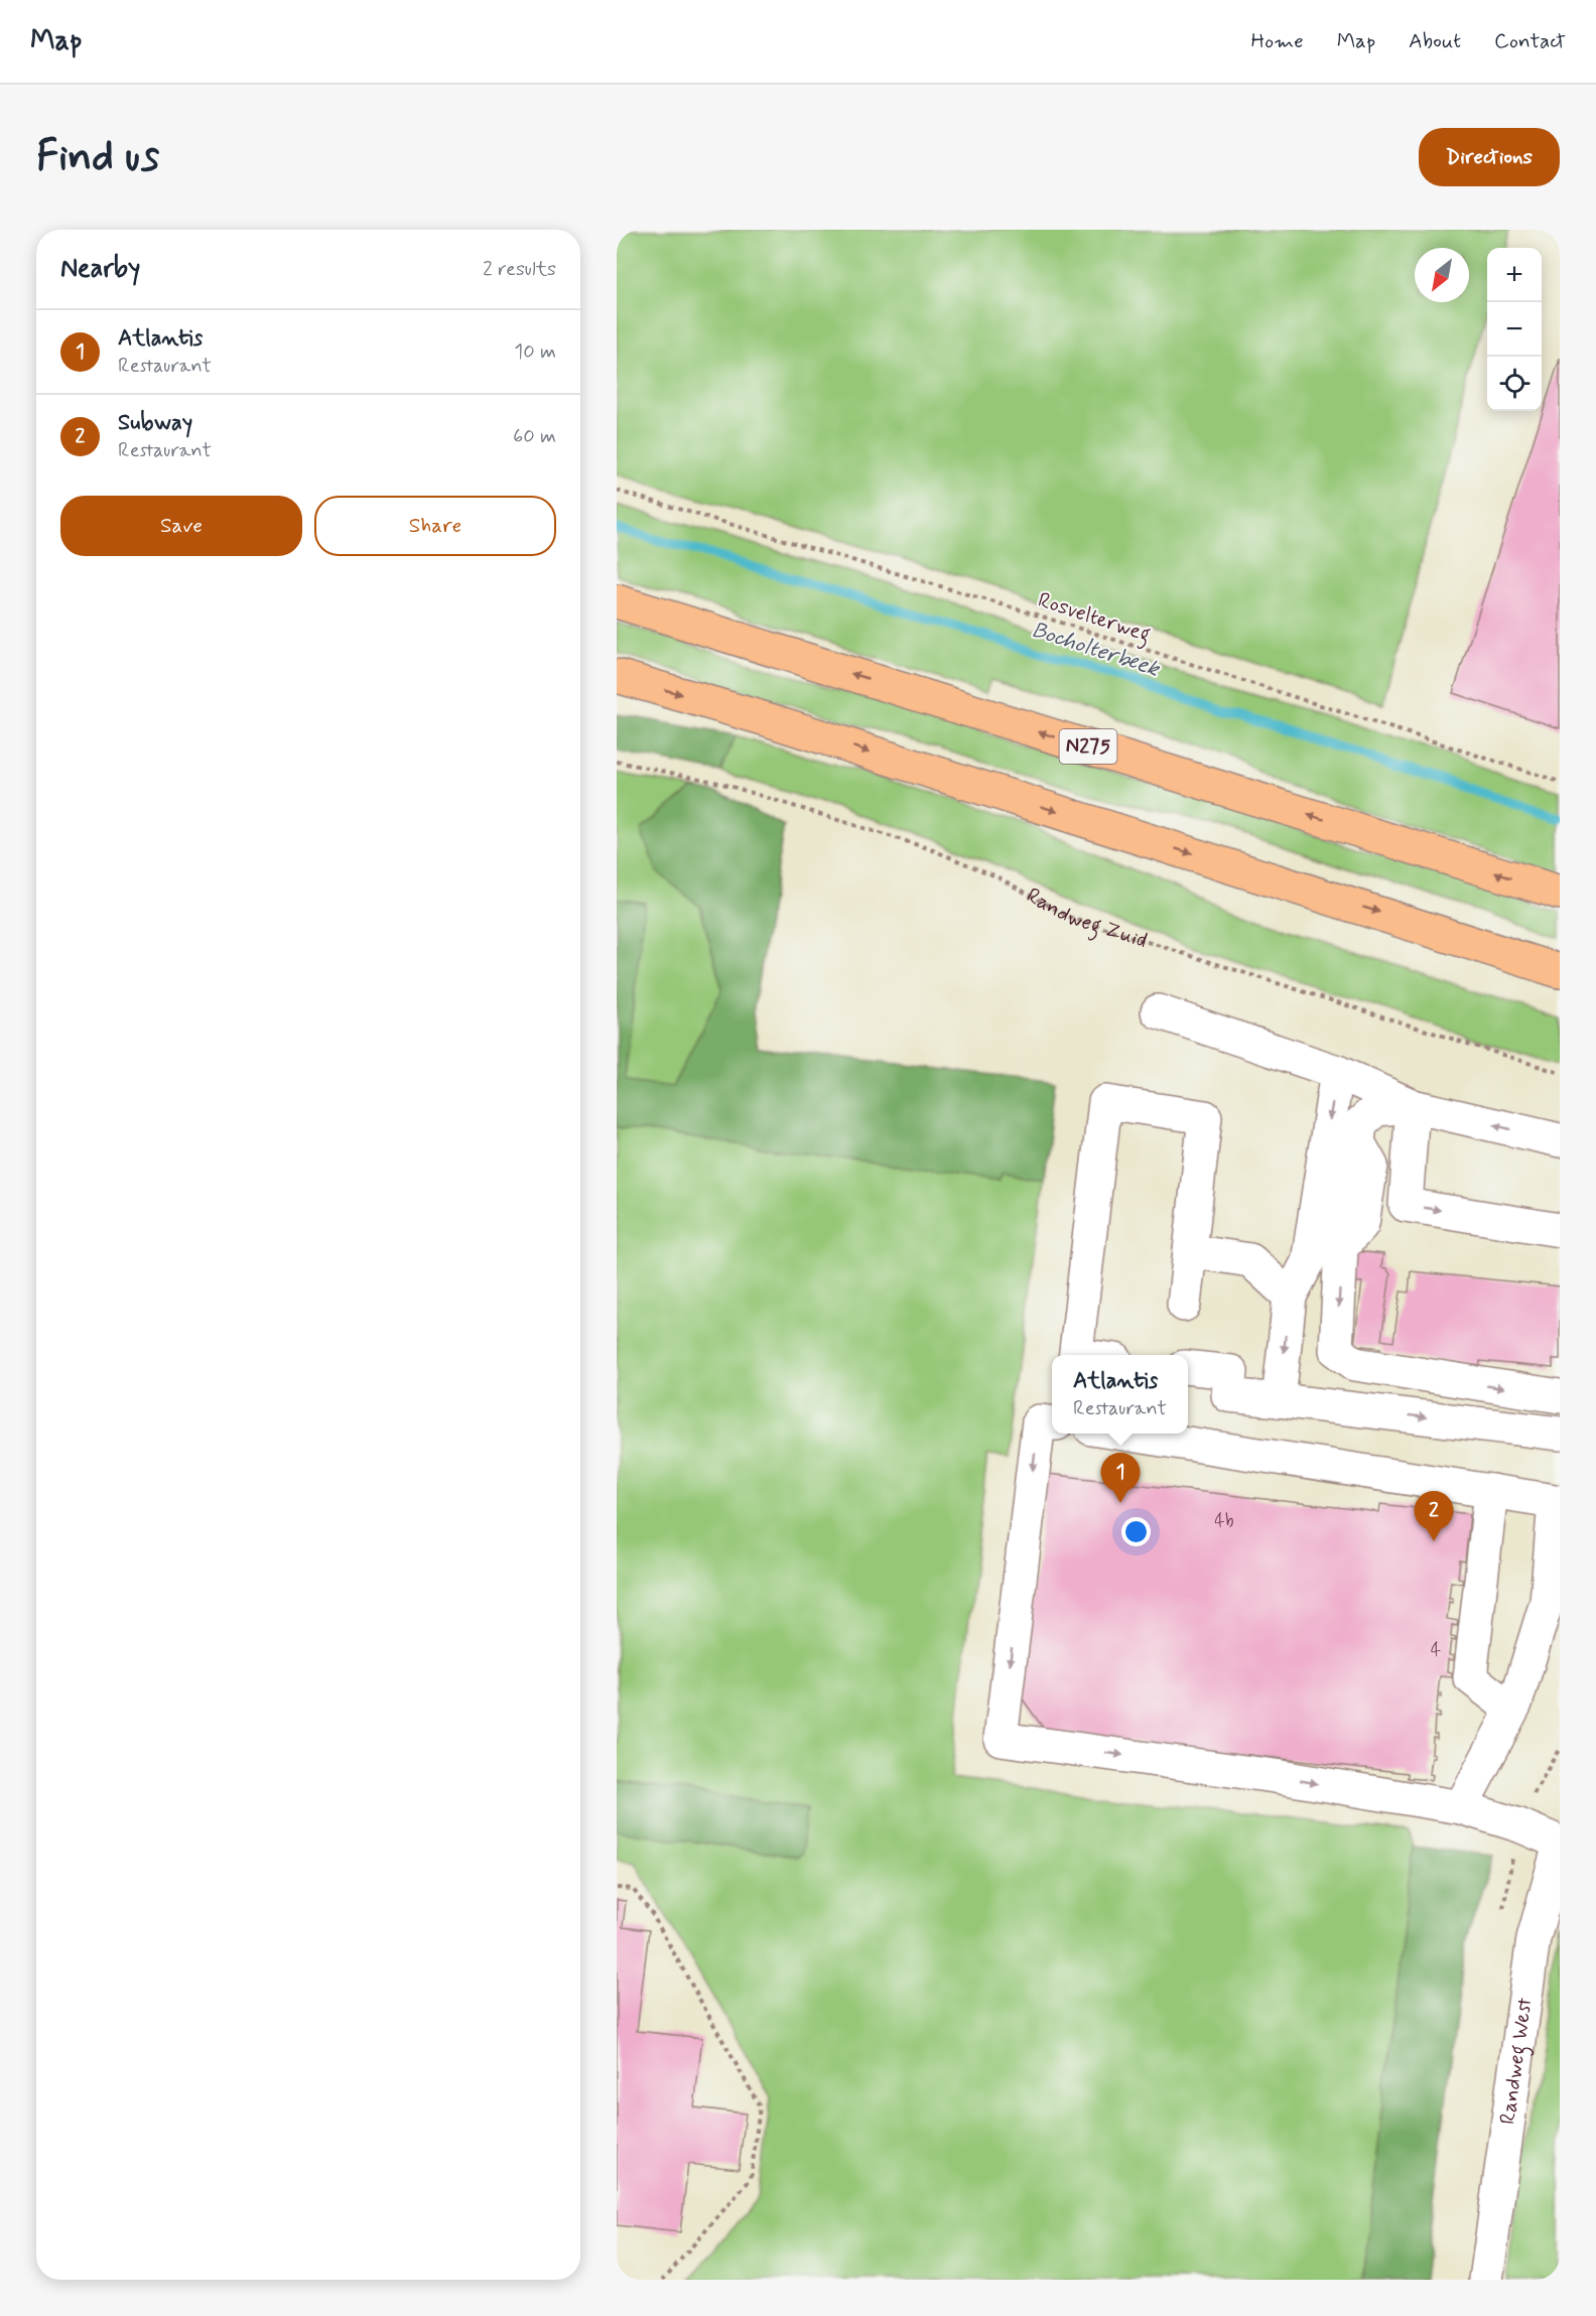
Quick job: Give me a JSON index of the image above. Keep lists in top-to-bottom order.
{
  "streets": {
    "main road": ["N275"],
    "street": ["Randweg West"],
    "path": ["Rosvelterweg", "Randweg Zuid"]
  },
  "water": ["Bocholterbeek"],
  "house_numbers": ["4b", "4"],
  "north": "bottom left",
  "page": {
    "header": "Map",
    "nav": [
      "Home",
      "Map",
      "About",
      "Contact"
    ],
    "buttons": [
      "Directions",
      ["Save", "Share"]
    ],
    "title": "Find us",
    "heading": ["Nearby", "2 results"],
    "map_buttons": ["+", "−"],
    "list": [
      {
        "mark": "1",
        "name": "Atlantis",
        "note": "Restaurant",
        "value": "10 m"
      },
      {
        "mark": "2",
        "name": "Subway",
        "note": "Restaurant",
        "value": "60 m"
      }
    ],
    "popup": ["Atlantis", "Restaurant"],
    "pins": ["1", "2"]
  }
}
